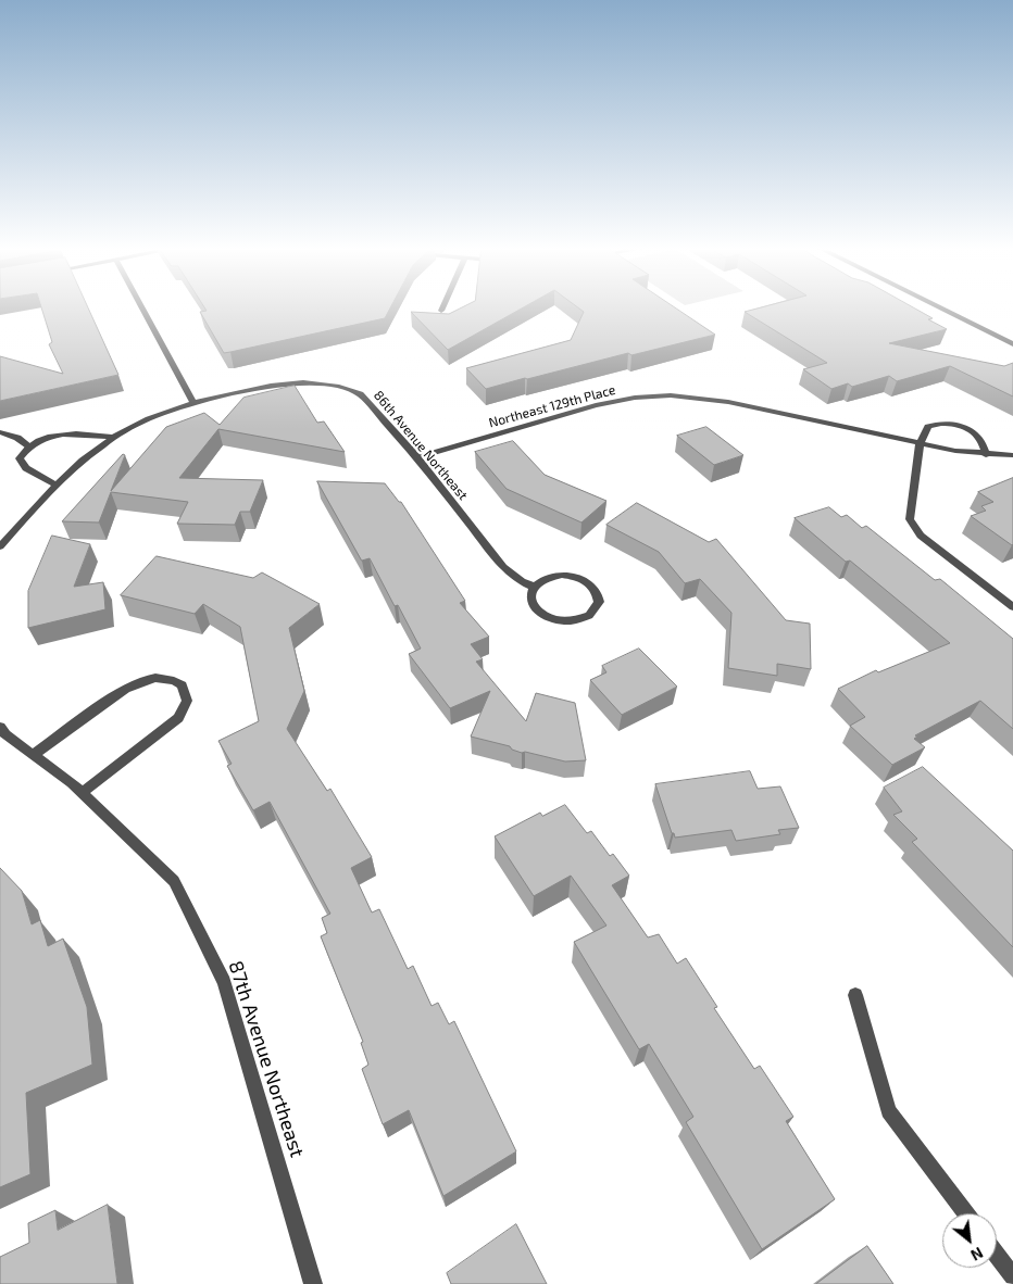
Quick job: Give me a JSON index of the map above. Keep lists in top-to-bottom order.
{
  "streets": {
    "street": ["Northeast 129th Place", "86th Avenue Northeast", "87th Avenue Northeast"]
  },
  "crossings": [
    ["Northeast 129th Place", "86th Avenue Northeast"]
  ],
  "north": "bottom right"
}
